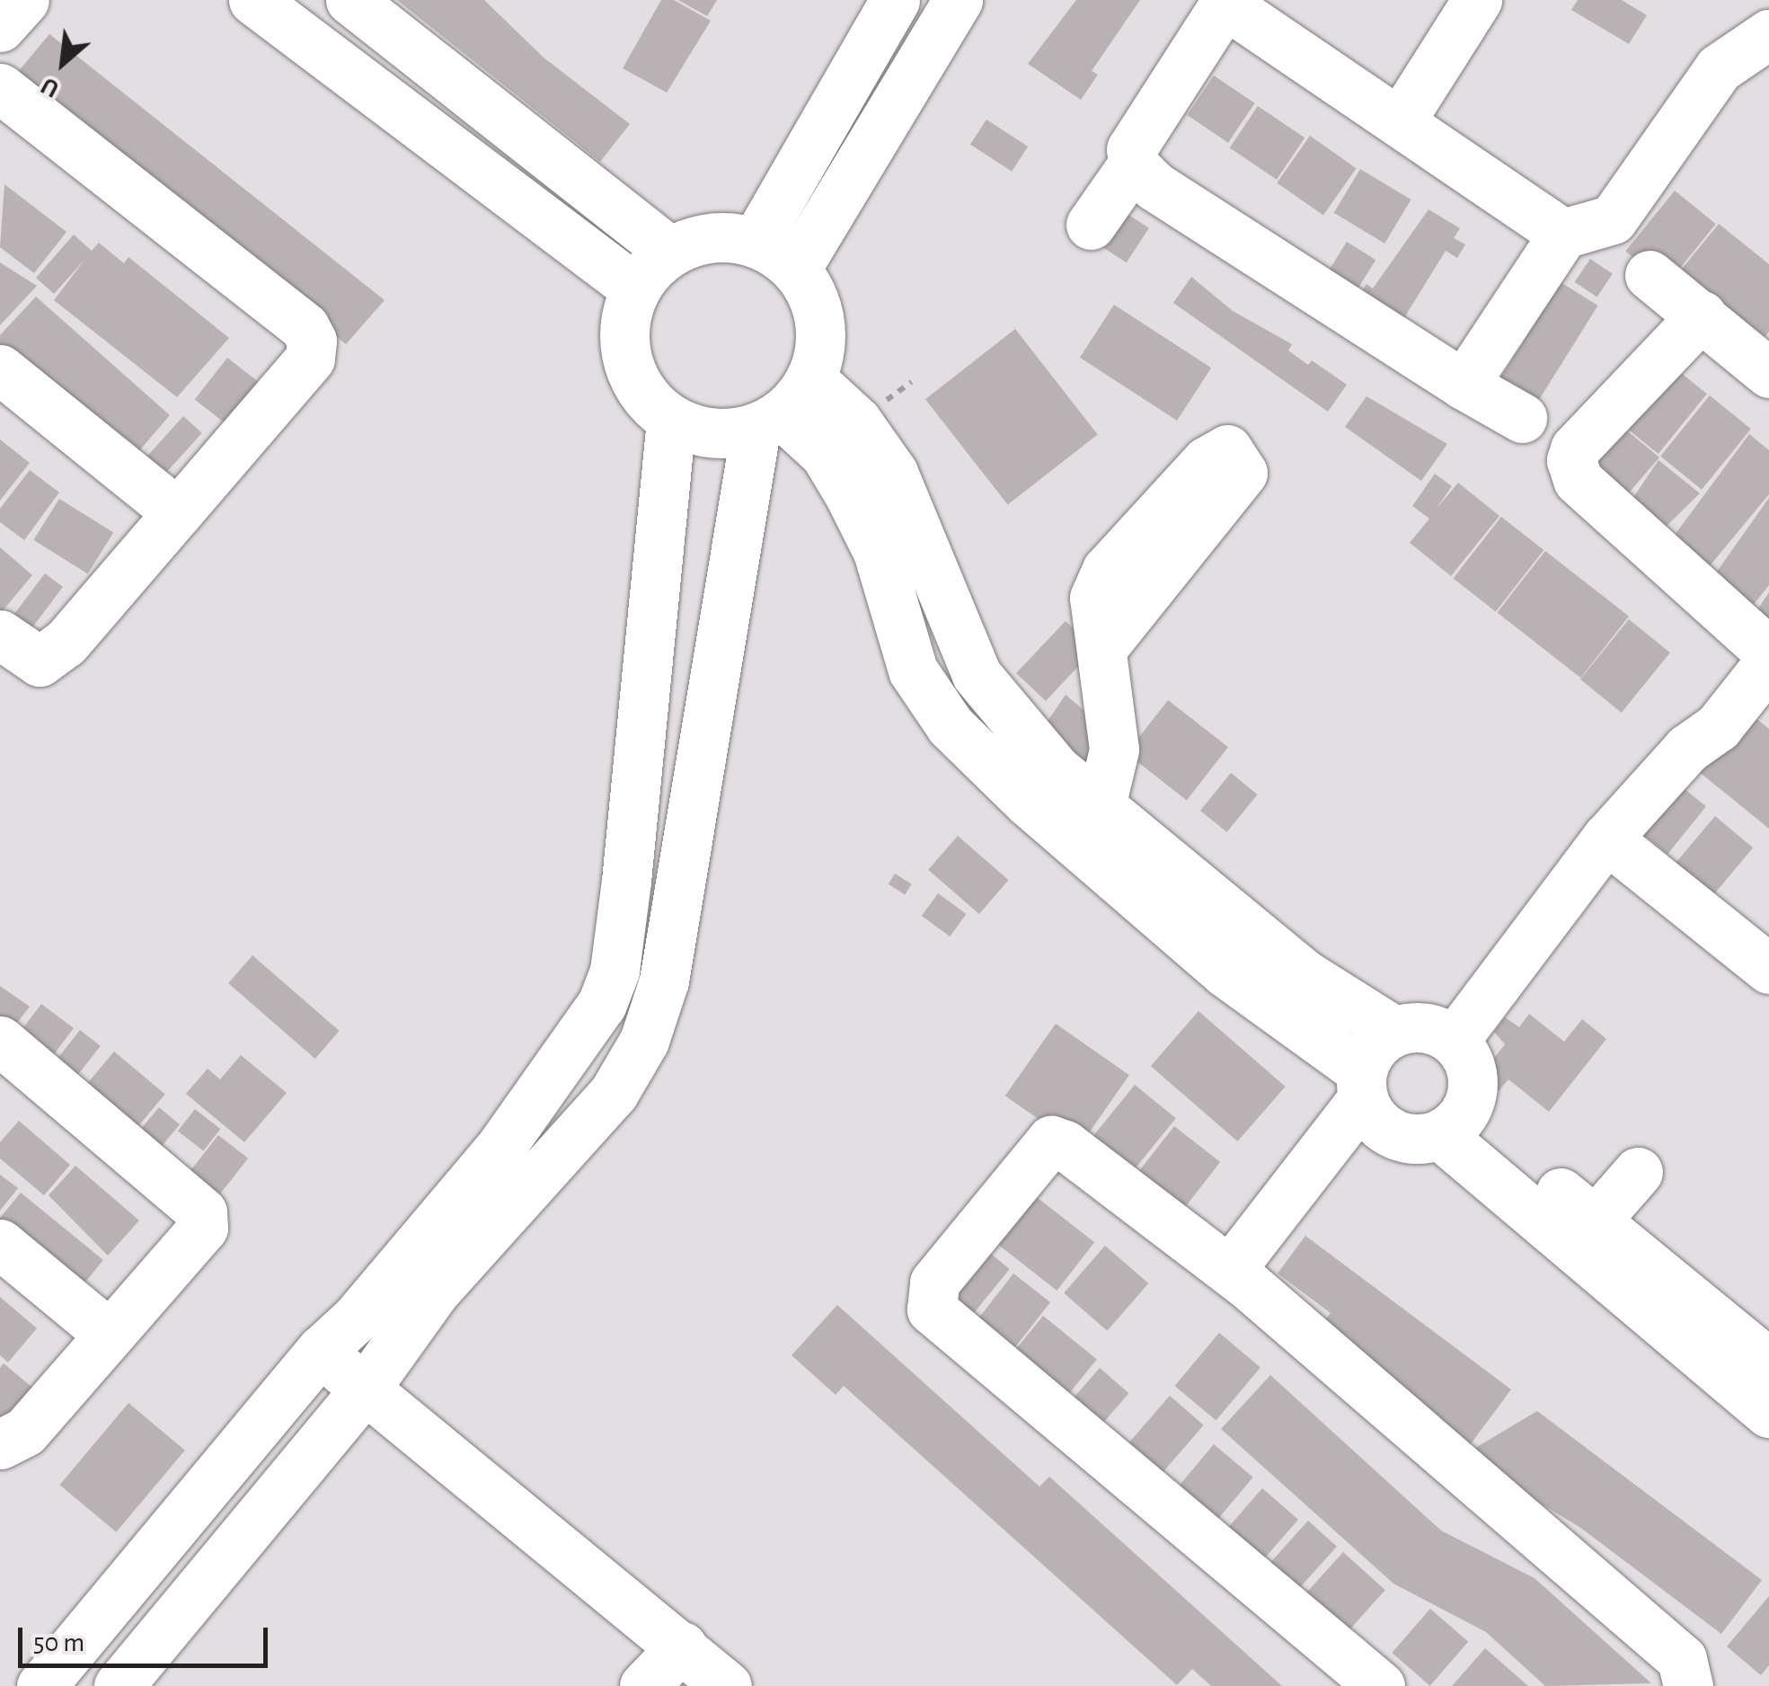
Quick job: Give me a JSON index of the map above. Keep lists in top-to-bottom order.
{
  "scale_bar": "50 m",
  "north": "bottom left"
}
